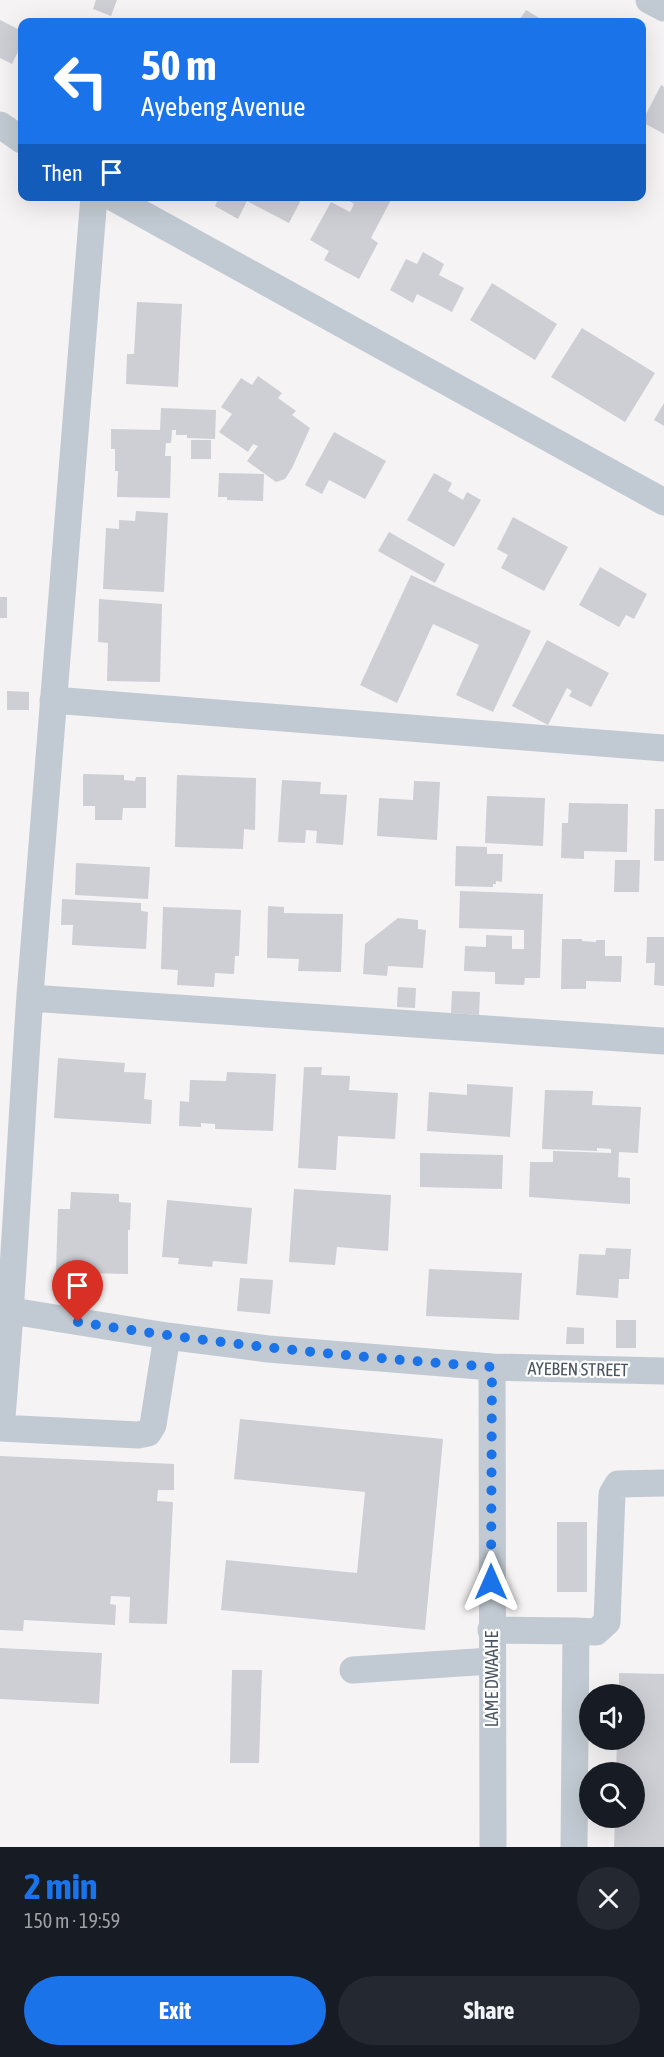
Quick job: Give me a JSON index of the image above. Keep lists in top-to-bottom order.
{
  "streets": {
    "street": ["AYEBEN STREET", "LAME DWAAHE"]
  },
  "crossings": [
    ["AYEBEN STREET", "LAME DWAAHE"]
  ],
  "page": {
    "turn": ["50 m", "Ayebeng Avenue"],
    "then": "Then",
    "heading": ["2 min", "150 m · 19:59"],
    "buttons": ["Exit", "Share"]
  }
}
